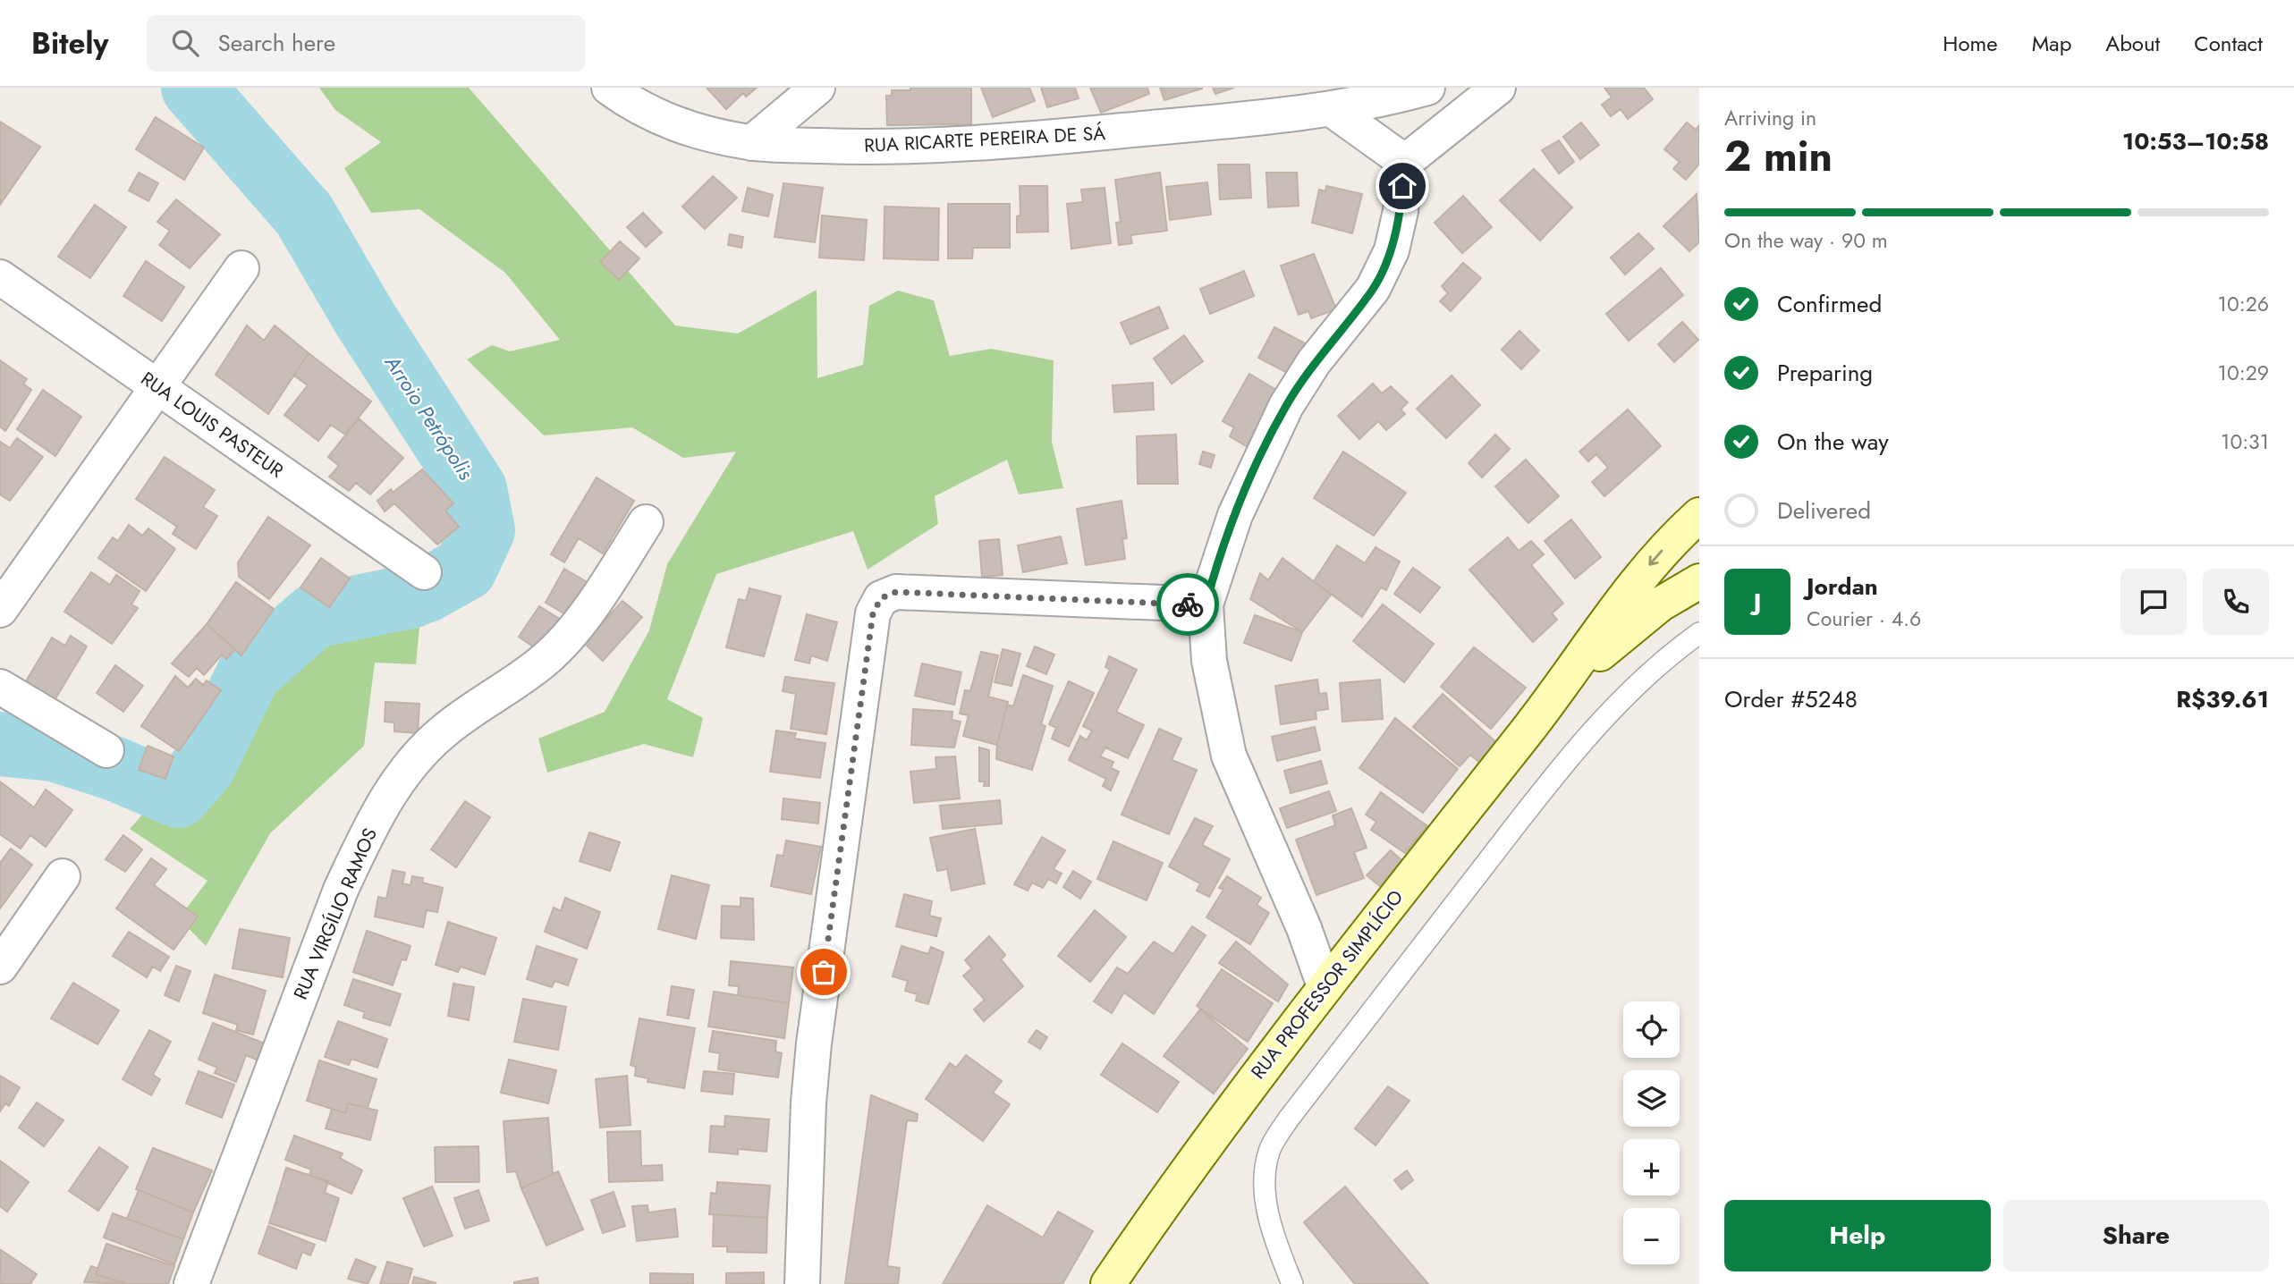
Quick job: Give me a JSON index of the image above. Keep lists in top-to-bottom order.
{
  "streets": {
    "street": [
      "RUA RICARTE PEREIRA DE SÁ",
      "RUA LOUIS PASTEUR",
      "RUA VIRGÍLIO RAMOS",
      "RUA PROFESSOR SIMPLÍCIO"
    ]
  },
  "water": ["Arroio Petrópolis"],
  "page": {
    "header": "Bitely",
    "search": "Search here",
    "nav": [
      "Home",
      "Map",
      "About",
      "Contact"
    ],
    "heading": ["2 min", "Arriving in", "10:53–10:58"],
    "panel": [
      "Jordan",
      "Courier · 4.6",
      "Order #5248",
      "R$39.61"
    ],
    "bar": "On the way · 90 m",
    "list": [
      ["Confirmed", "10:26"],
      ["Preparing", "10:29"],
      ["On the way", "10:31"],
      "Delivered"
    ],
    "round": "J",
    "map_buttons": ["+", "−"],
    "buttons": ["Help", "Share"]
  }
}
